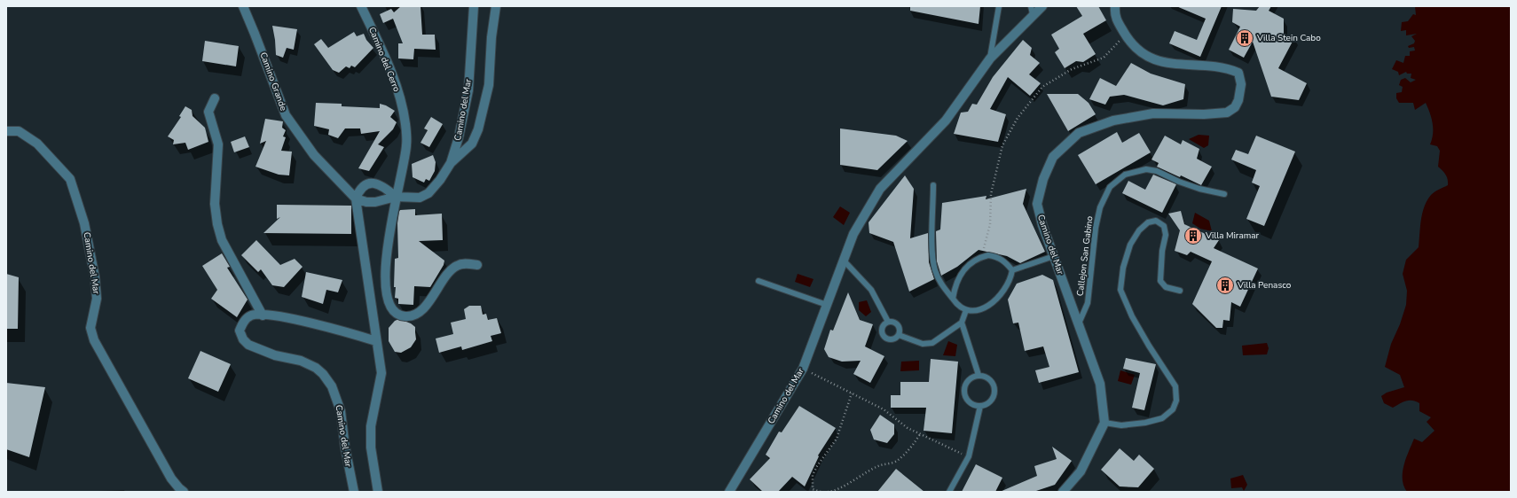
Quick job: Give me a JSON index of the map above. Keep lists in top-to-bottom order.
{
  "streets": {
    "street": ["Camino del Cerro", "Camino Grande", "Camino del Mar"],
    "lane": ["Callejon San Gabino"]
  },
  "crossings": [
    ["Camino del Cerro", "Camino del Mar"],
    ["Camino Grande", "Camino del Mar"],
    ["Camino del Mar", "Callejon San Gabino"]
  ],
  "places": {
    "building": ["Villa Stein Cabo", "Villa Miramar", "Villa Penasco"]
  }
}
